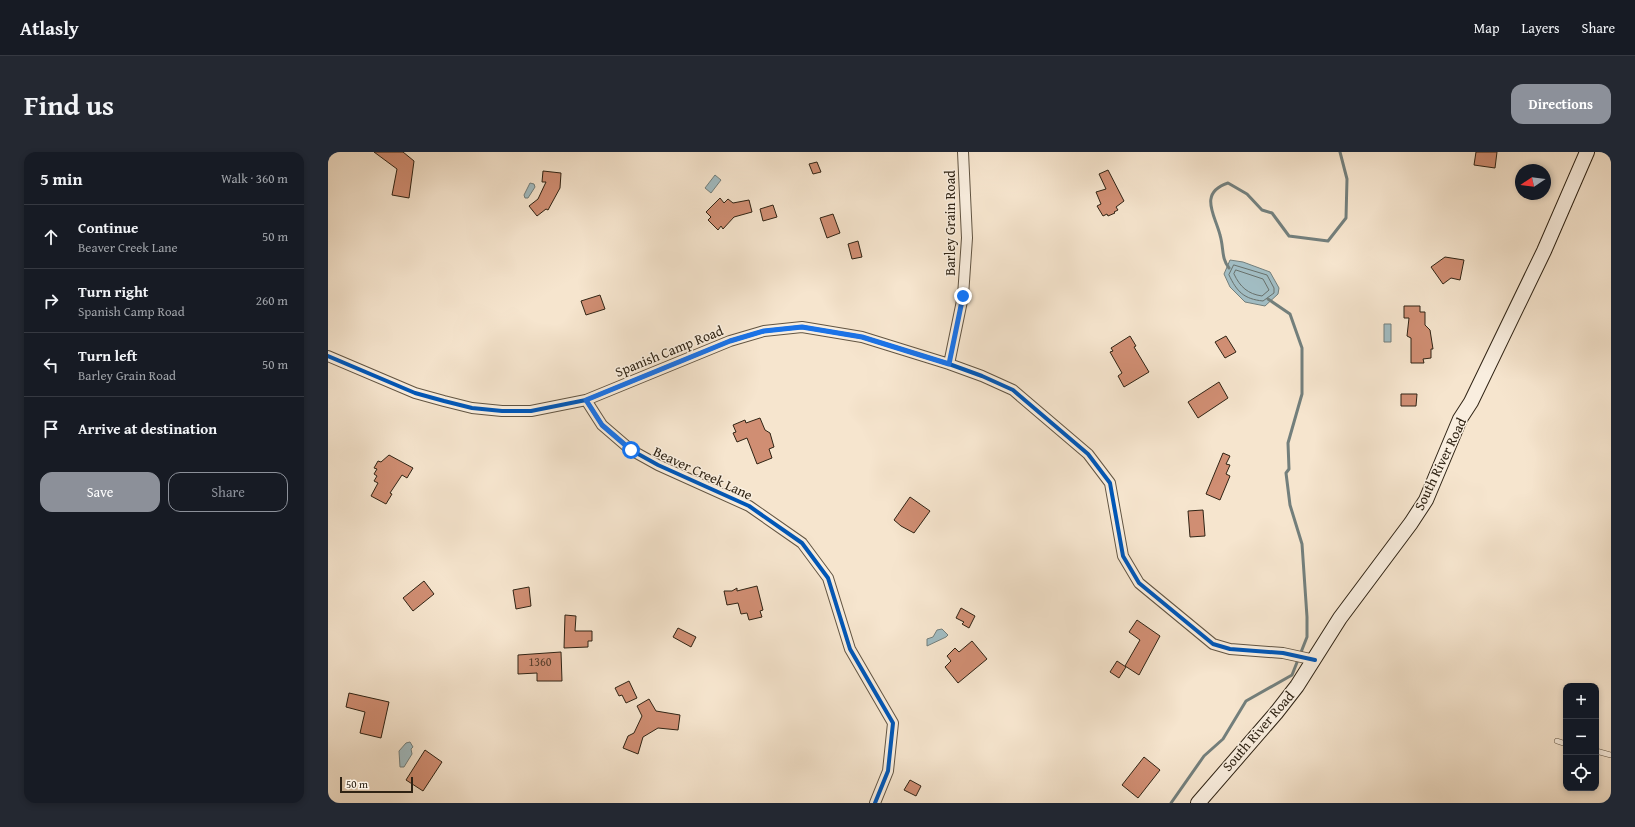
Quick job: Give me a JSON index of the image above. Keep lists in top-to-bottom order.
{
  "streets": {
    "main road": ["South River Road"],
    "street": ["Barley Grain Road", "Spanish Camp Road", "Beaver Creek Lane"]
  },
  "crossings": [
    ["Barley Grain Road", "Spanish Camp Road"],
    ["Spanish Camp Road", "South River Road"],
    ["Spanish Camp Road", "Beaver Creek Lane"]
  ],
  "house_numbers": ["1360"],
  "scale_bar": "50 m",
  "north": "left",
  "page": {
    "header": "Atlasly",
    "nav": ["Map", "Layers", "Share"],
    "title": "Find us",
    "buttons": [
      "Directions",
      ["Save", "Share"]
    ],
    "heading": ["5 min", "Walk · 360 m"],
    "list": [
      ["Continue", "Beaver Creek Lane", "50 m"],
      ["Turn right", "Spanish Camp Road", "260 m"],
      ["Turn left", "Barley Grain Road", "50 m"],
      "Arrive at destination"
    ],
    "map_buttons": ["+", "−"],
    "scale": "50 m"
  }
}
